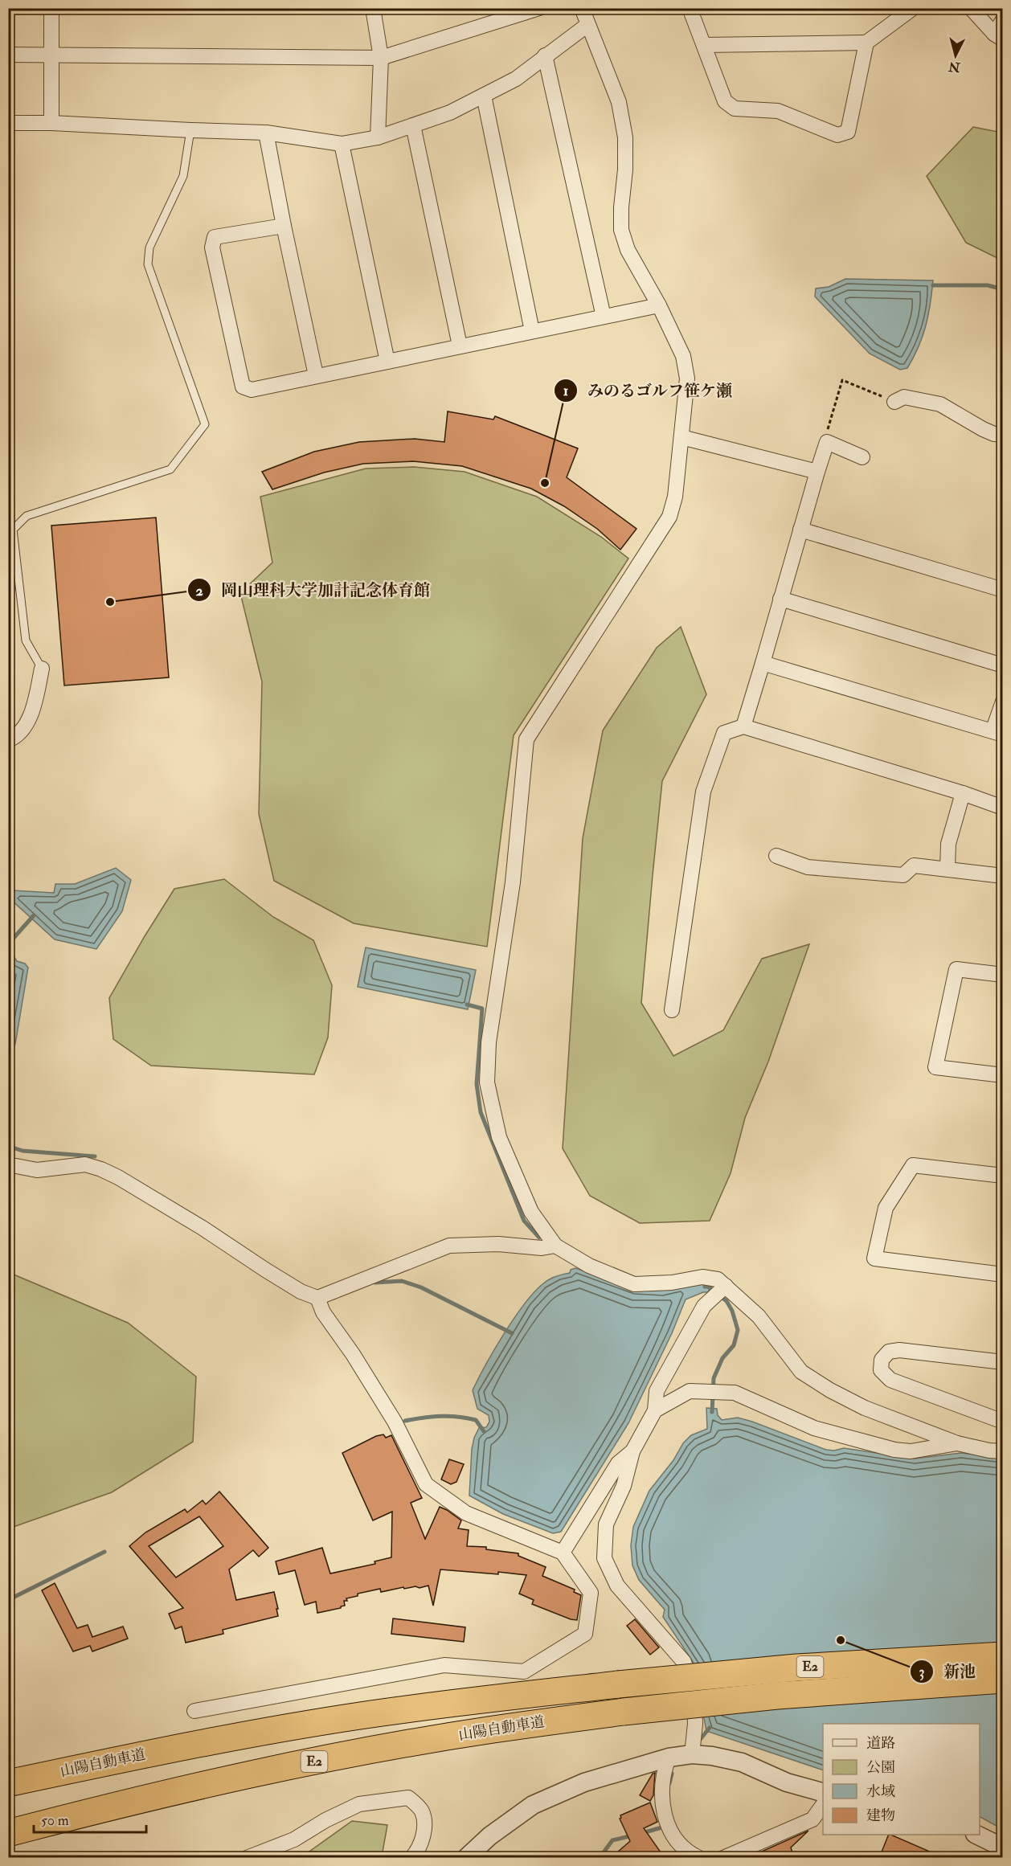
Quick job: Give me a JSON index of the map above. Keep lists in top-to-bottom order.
{
  "streets": {
    "highway": ["E2", "山陽自動車道"]
  },
  "places": ["みのるゴルフ笹ケ瀬", "岡山理科大学加計記念体育館", "新池"],
  "legend": [
    "道路",
    "公園",
    "水域",
    "建物"
  ],
  "scale_bar": "50 m",
  "north": "bottom"
}
